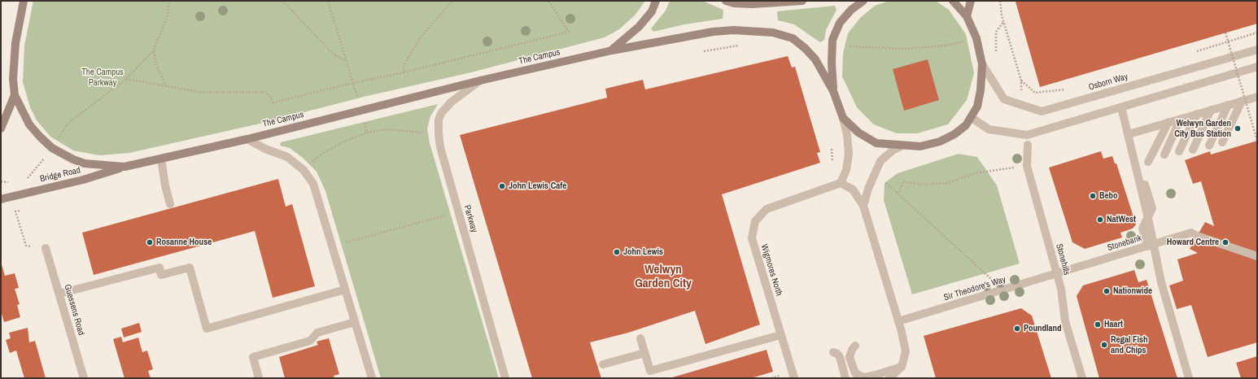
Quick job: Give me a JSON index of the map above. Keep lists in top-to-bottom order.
{
  "streets": {
    "main road": ["The Campus", "Bridge Road"],
    "street": [
      "Osborn Way",
      "Parkway",
      "Stonebank",
      "Stonehills",
      "Wigmores North",
      "Sir Theodore's Way",
      "Guessens Road"
    ]
  },
  "crossings": [
    ["The Campus", "Bridge Road"],
    ["The Campus", "Parkway"],
    ["Stonebank", "Stonehills"],
    ["Stonebank", "Sir Theodore's Way"],
    ["Stonehills", "Sir Theodore's Way"]
  ],
  "districts": ["Welwyn Garden City"],
  "parks": ["The Campus Parkway"],
  "places": [
    "Welwyn Garden City Bus Station",
    "John Lewis Cafe",
    "Bebo",
    "NatWest",
    "Rosanne House",
    "Howard Centre",
    "John Lewis",
    "Nationwide",
    "Haart",
    "Poundland",
    "Regal Fish and Chips"
  ]
}
